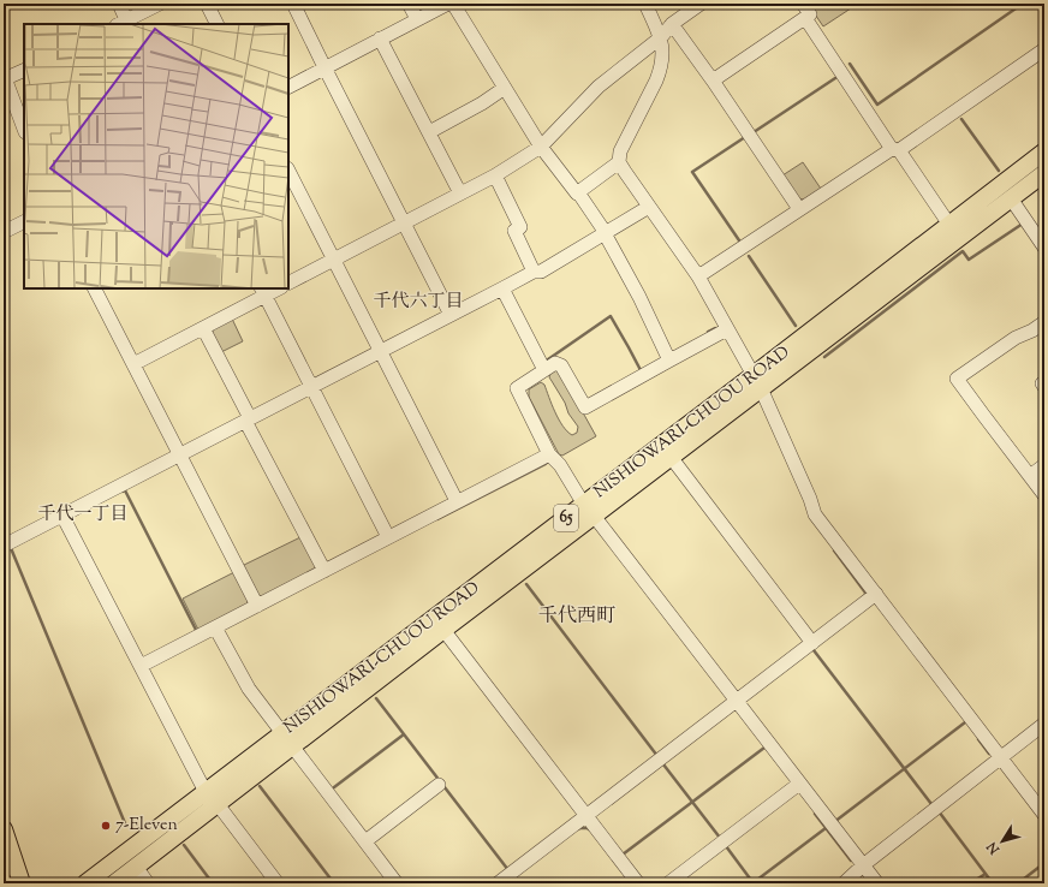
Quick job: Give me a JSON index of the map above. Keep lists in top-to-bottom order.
{
  "streets": {
    "main road": ["NISHIOWARI-CHUOU ROAD", "65"]
  },
  "districts": ["千代六丁目", "千代一丁目", "千代西町"],
  "places": ["7-Eleven"],
  "north": "bottom left"
}
